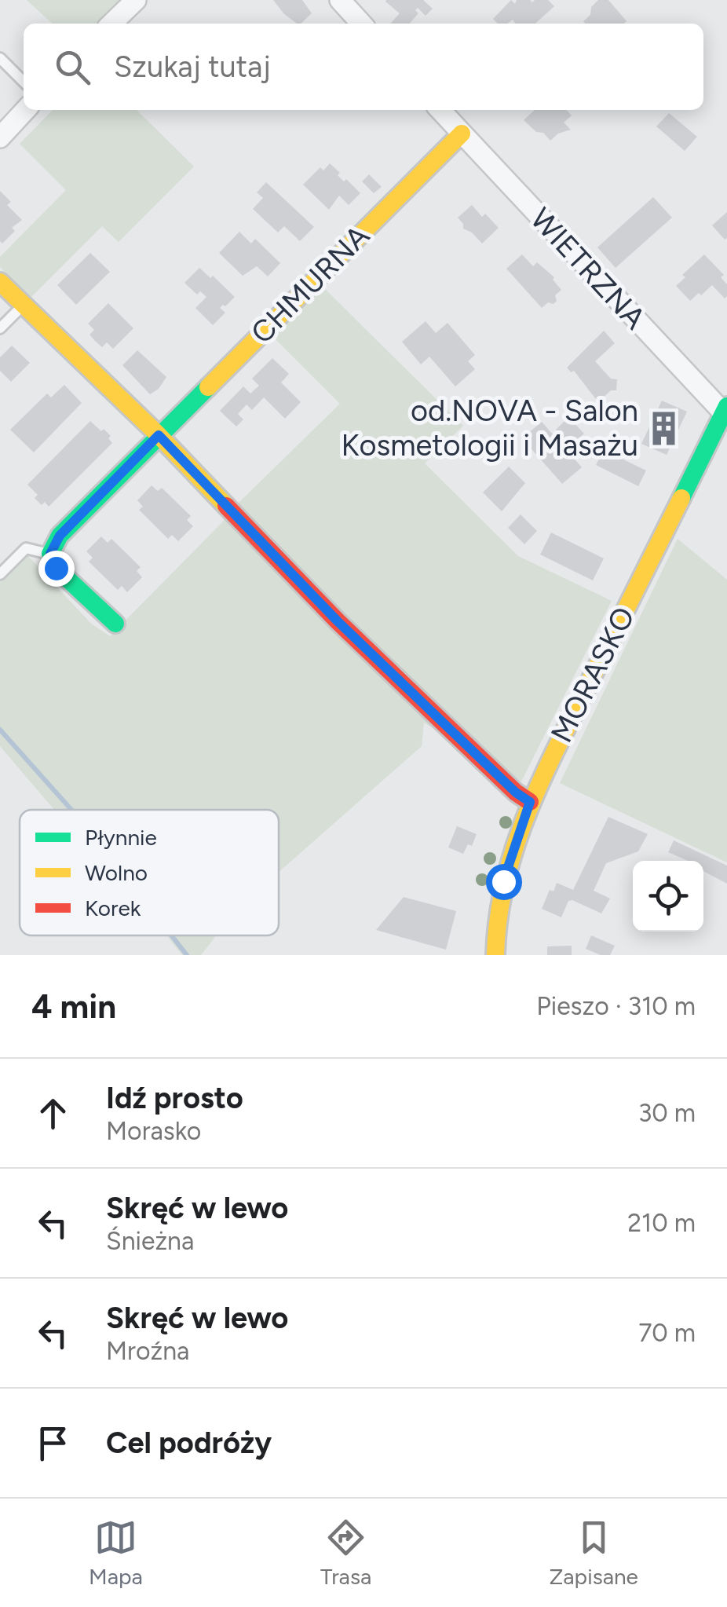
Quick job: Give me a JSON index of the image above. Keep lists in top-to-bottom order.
{
  "streets": {
    "street": ["WIETRZNA", "CHMURNA", "MORASKO"]
  },
  "crossings": [
    ["WIETRZNA", "CHMURNA"],
    ["WIETRZNA", "MORASKO"]
  ],
  "places": {
    "building": ["od.NOVA - Salon Kosmetologii i Masażu"]
  },
  "legend": ["Płynnie", "Wolno", "Korek"],
  "page": {
    "search": "Szukaj tutaj",
    "heading": ["4 min", "Pieszo · 310 m"],
    "list": [
      ["Idź prosto", "Morasko", "30 m"],
      ["Skręć w lewo", "Śnieżna", "210 m"],
      ["Skręć w lewo", "Mroźna", "70 m"],
      "Cel podróży"
    ],
    "nav": ["Mapa", "Trasa", "Zapisane"]
  }
}
